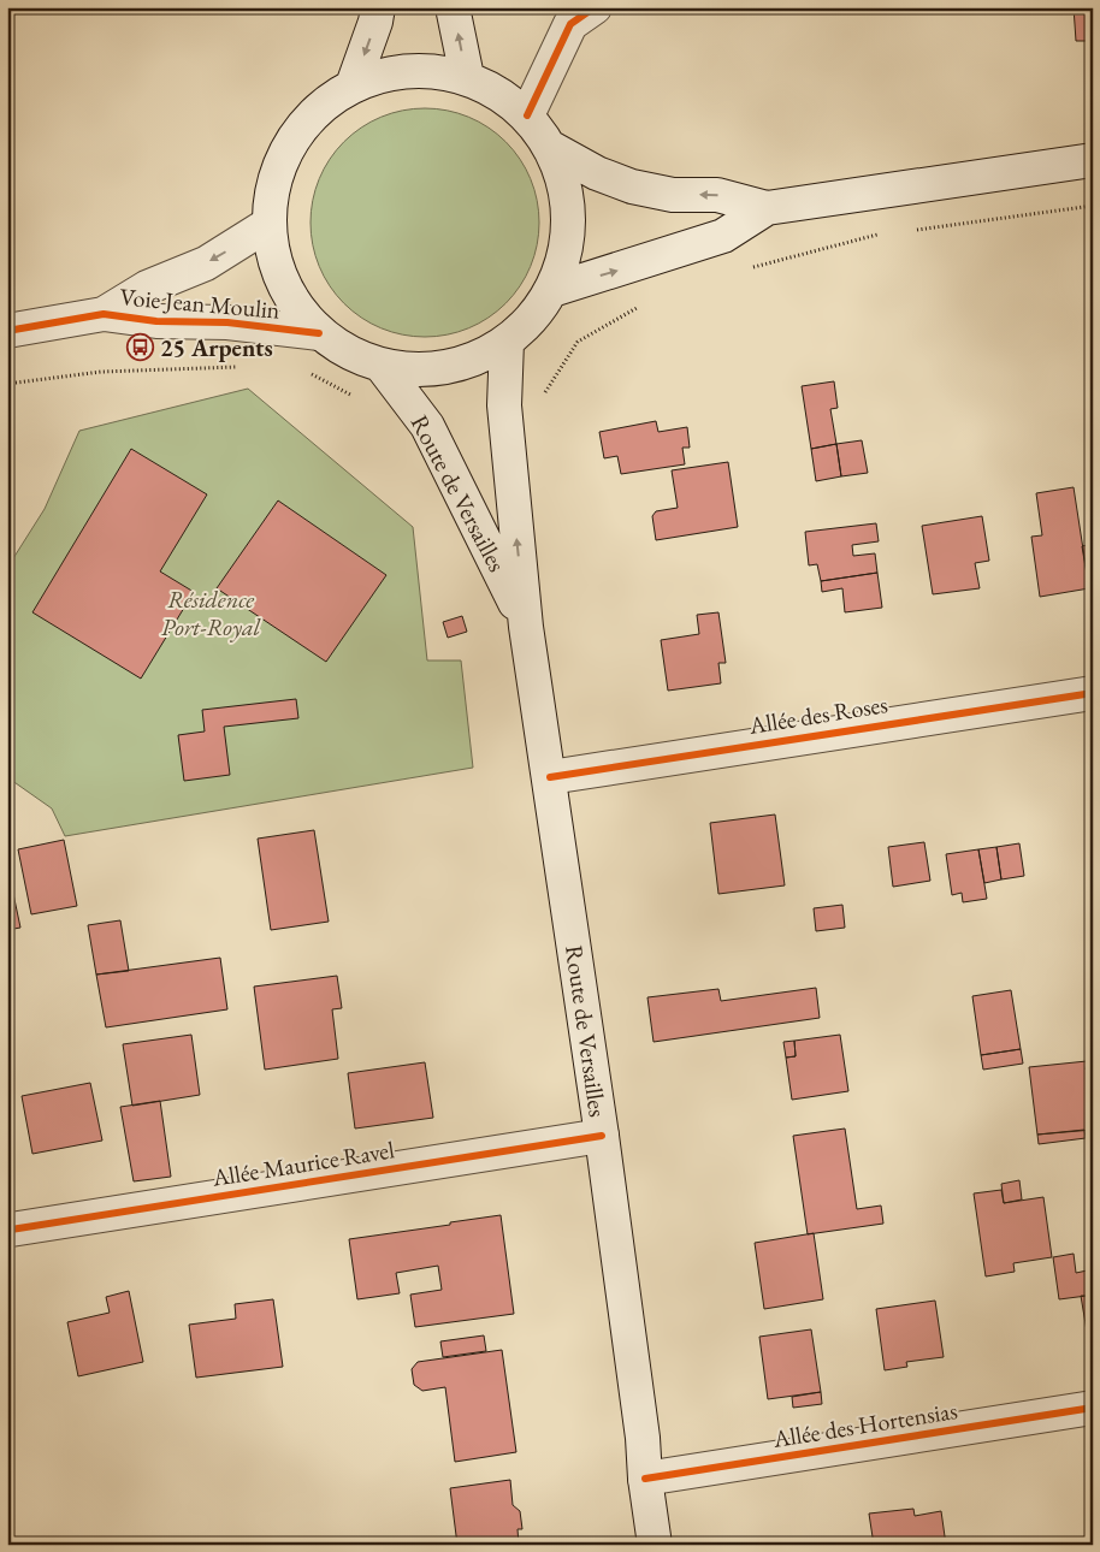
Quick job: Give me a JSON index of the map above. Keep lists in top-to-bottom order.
{
  "streets": {
    "main road": [
      "Voie Jean Moulin",
      "Route de Versailles",
      "Allée des Roses",
      "Allée Maurice Ravel",
      "Allée des Hortensias"
    ]
  },
  "crossings": [
    ["Route de Versailles", "Allée des Roses"],
    ["Route de Versailles", "Allée Maurice Ravel"],
    ["Route de Versailles", "Allée des Hortensias"]
  ],
  "one_way": ["Voie Jean Moulin"],
  "parks": ["Résidence Port-Royal"],
  "places": {
    "bus stop": ["25 Arpents"]
  }
}
